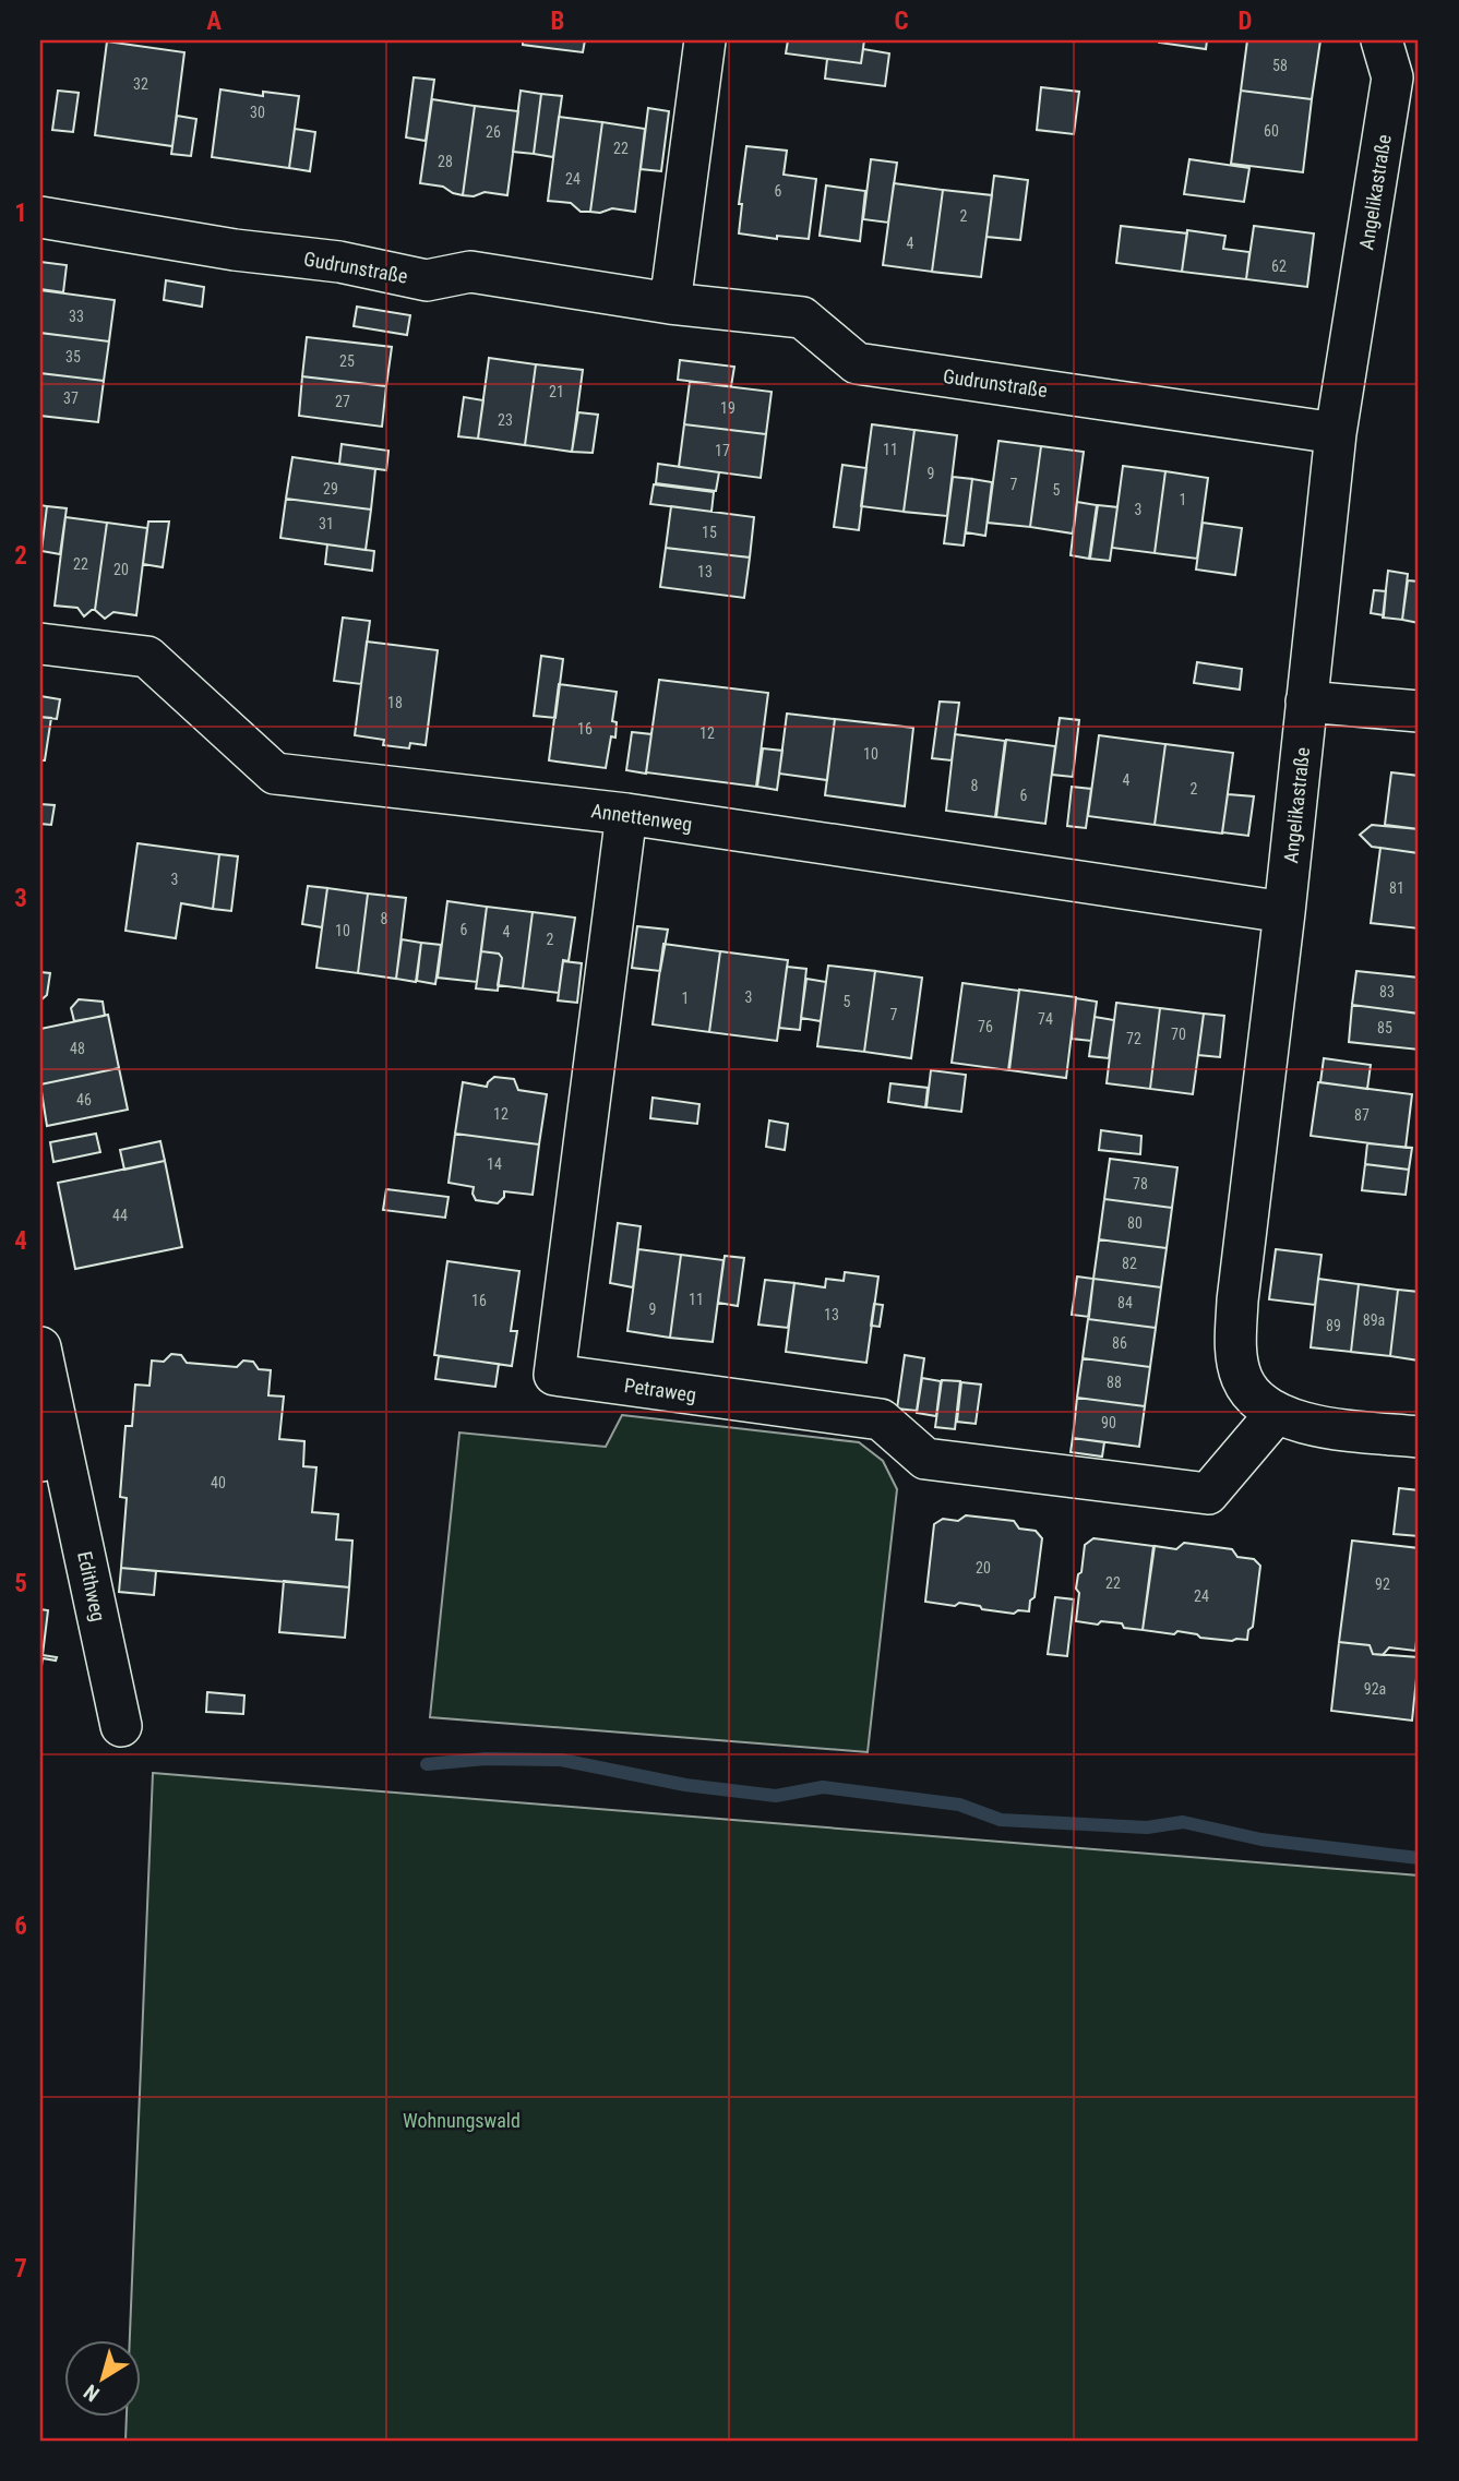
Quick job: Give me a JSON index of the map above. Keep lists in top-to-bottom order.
{
  "streets": {
    "street": [
      "Angelikastraße",
      "Gudrunstraße",
      "Annettenweg",
      "Petraweg",
      "Edithweg"
    ]
  },
  "crossings": [
    ["Angelikastraße", "Gudrunstraße"],
    ["Angelikastraße", "Annettenweg"],
    ["Angelikastraße", "Petraweg"],
    ["Annettenweg", "Petraweg"]
  ],
  "parks": ["Wohnungswald"],
  "house_numbers": [
    "58",
    "32",
    "30",
    "60",
    "26",
    "22",
    "28",
    "24",
    "6",
    "2",
    "4",
    "62",
    "33",
    "35",
    "25",
    "21",
    "37",
    "27",
    "19",
    "23",
    "11",
    "17",
    "9",
    "7",
    "29",
    "5",
    "1",
    "3",
    "31",
    "15",
    "22",
    "20",
    "13",
    "18",
    "16",
    "12",
    "10",
    "4",
    "8",
    "2",
    "6",
    "3",
    "81",
    "8",
    "6",
    "10",
    "4",
    "2",
    "83",
    "3",
    "1",
    "5",
    "7",
    "74",
    "76",
    "85",
    "70",
    "72",
    "48",
    "46",
    "12",
    "87",
    "14",
    "78",
    "44",
    "80",
    "82",
    "11",
    "16",
    "84",
    "9",
    "13",
    "89a",
    "89",
    "86",
    "88",
    "90",
    "40",
    "20",
    "22",
    "92",
    "24",
    "92a"
  ],
  "north": "bottom left",
  "grid": {
    "columns": [
      "A",
      "B",
      "C",
      "D"
    ],
    "rows": [
      "1",
      "2",
      "3",
      "4",
      "5",
      "6",
      "7"
    ]
  }
}
